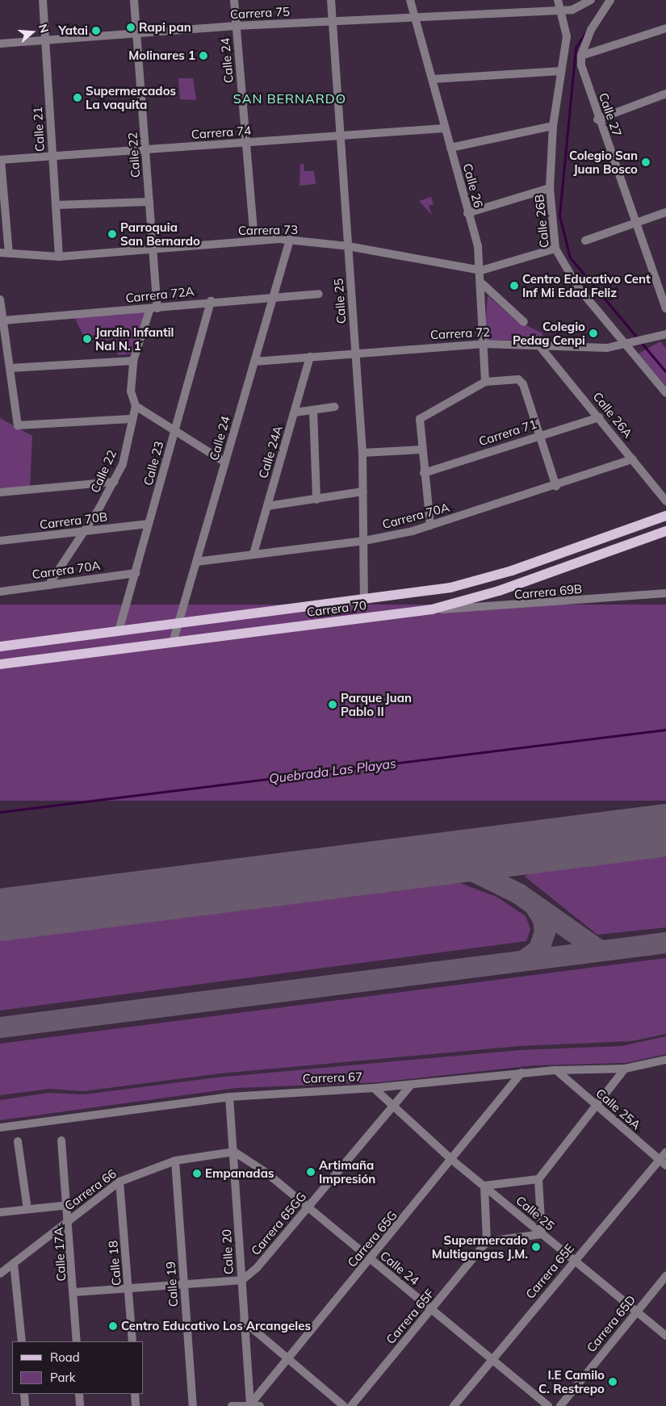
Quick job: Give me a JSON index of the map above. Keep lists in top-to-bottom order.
{
  "streets": {
    "main road": ["Carrera 70"],
    "street": [
      "Carrera 75",
      "Calle 24",
      "Calle 27",
      "Calle 21",
      "Carrera 74",
      "Calle 22",
      "Calle 26",
      "Calle 26B",
      "Carrera 73",
      "Carrera 72A",
      "Calle 25",
      "Carrera 72",
      "Calle 26A",
      "Carrera 71",
      "Calle 24A",
      "Calle 23",
      "Carrera 70A",
      "Carrera 70B",
      "Carrera 69B",
      "Carrera 67",
      "Calle 25A",
      "Carrera 66",
      "Carrera 65GG",
      "Carrera 65G",
      "Calle 20",
      "Calle 17A",
      "Calle 18",
      "Carrera 65E",
      "Calle 19",
      "Carrera 65F",
      "Carrera 65D"
    ]
  },
  "crossings": [
    ["Carrera 75", "Calle 24"],
    ["Carrera 75", "Calle 21"],
    ["Carrera 75", "Calle 22"],
    ["Carrera 75", "Calle 26"],
    ["Carrera 75", "Calle 26B"],
    ["Carrera 75", "Calle 25"],
    ["Calle 24", "Carrera 74"],
    ["Calle 24", "Carrera 73"],
    ["Calle 24", "Carrera 72A"],
    ["Calle 24", "Carrera 72"],
    ["Calle 24", "Carrera 70A"],
    ["Calle 24", "Carrera 70"],
    ["Calle 24", "Carrera 66"],
    ["Calle 24", "Carrera 65GG"],
    ["Calle 24", "Carrera 65G"],
    ["Calle 24", "Calle 20"],
    ["Calle 24", "Carrera 65E"],
    ["Calle 24", "Carrera 65F"],
    ["Calle 21", "Carrera 74"],
    ["Calle 21", "Carrera 73"],
    ["Carrera 74", "Calle 22"],
    ["Carrera 74", "Calle 26"],
    ["Carrera 74", "Calle 25"],
    ["Calle 22", "Carrera 73"],
    ["Calle 22", "Carrera 72A"],
    ["Calle 22", "Carrera 70A"],
    ["Calle 22", "Carrera 70B"],
    ["Calle 26", "Carrera 73"],
    ["Calle 26", "Carrera 72"],
    ["Calle 26B", "Carrera 73"],
    ["Calle 26B", "Carrera 72"],
    ["Carrera 73", "Calle 25"],
    ["Carrera 72A", "Calle 23"],
    ["Calle 25", "Carrera 72"],
    ["Calle 25", "Carrera 70A"],
    ["Calle 25", "Carrera 70"],
    ["Calle 25", "Carrera 67"],
    ["Calle 25", "Carrera 65GG"],
    ["Calle 25", "Carrera 65G"],
    ["Calle 25", "Carrera 65E"],
    ["Calle 25", "Carrera 65D"],
    ["Carrera 72", "Calle 26A"],
    ["Carrera 72", "Calle 24A"],
    ["Calle 26A", "Carrera 71"],
    ["Calle 26A", "Carrera 70A"],
    ["Calle 24A", "Carrera 70A"],
    ["Calle 23", "Carrera 70A"],
    ["Calle 23", "Carrera 70B"],
    ["Calle 23", "Carrera 70"],
    ["Carrera 69B", "Carrera 70"],
    ["Carrera 67", "Calle 25A"],
    ["Carrera 67", "Carrera 65G"],
    ["Carrera 67", "Calle 20"],
    ["Calle 25A", "Carrera 65E"],
    ["Carrera 66", "Calle 20"],
    ["Carrera 66", "Calle 17A"],
    ["Carrera 66", "Calle 18"],
    ["Carrera 66", "Calle 19"],
    ["Carrera 65GG", "Calle 20"],
    ["Carrera 65G", "Calle 20"]
  ],
  "districts": ["SAN BERNARDO"],
  "water": ["Quebrada Las Playas"],
  "places": [
    "Rapi pan",
    "Yatai",
    "Molinares 1",
    "Supermercados La vaquita",
    "Colegio San Juan Bosco",
    "Parroquia San Bernardo",
    "Centro Educativo Cent Inf Mi Edad Feliz",
    "Colegio Pedag Cenpi",
    "Jardin Infantil Nal N. 1",
    "Parque Juan Pablo II",
    "Artimaña Impresión",
    "Empanadas",
    "Supermercado Multigangas J.M.",
    "Centro Educativo Los Arcangeles",
    "I.E Camilo C. Restrepo"
  ],
  "legend": ["Road", "Park"],
  "north": "right"
}
